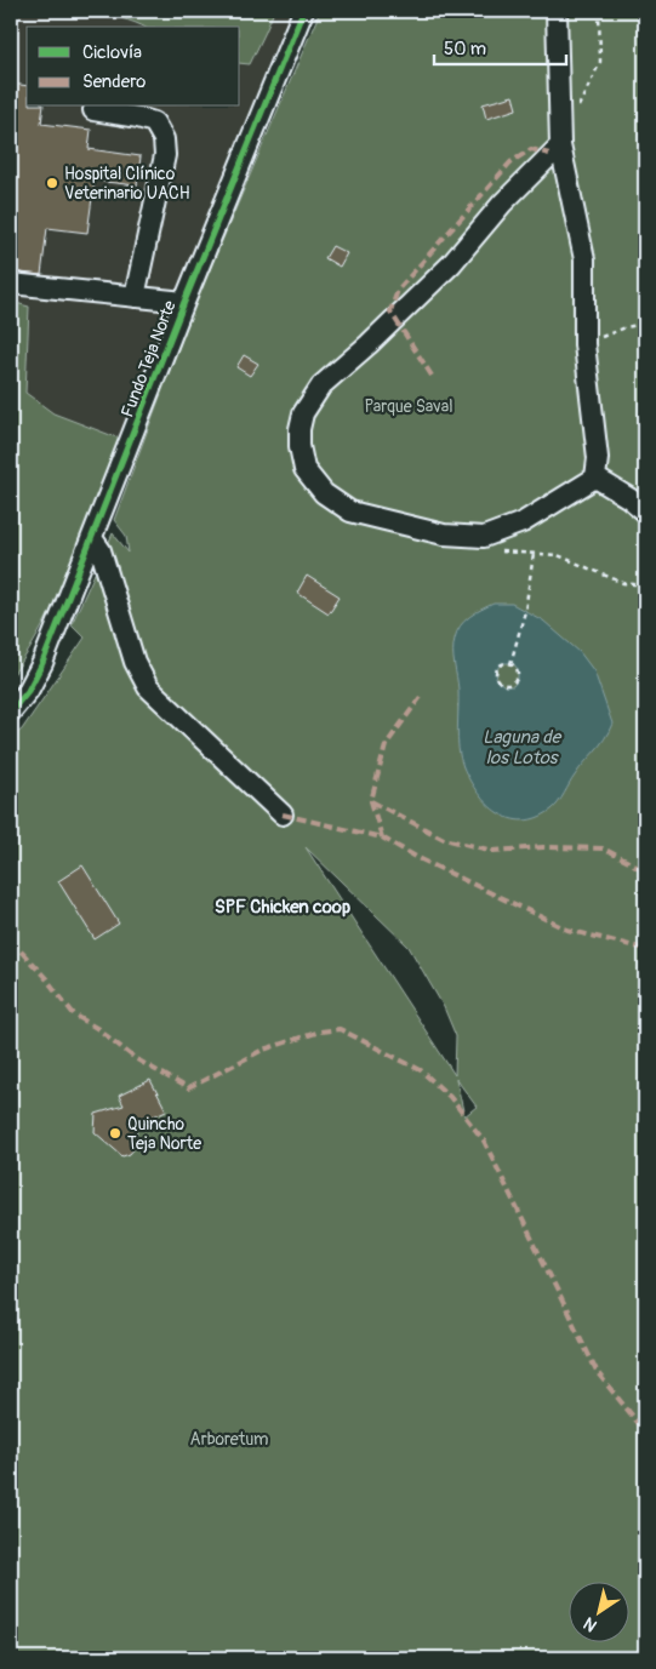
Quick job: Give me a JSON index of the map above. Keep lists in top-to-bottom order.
{
  "streets": {
    "street": ["Fundo Teja Norte"]
  },
  "districts": ["SPF Chicken coop"],
  "water": ["Laguna de los Lotos"],
  "parks": ["Parque Saval", "Arboretum"],
  "places": ["Hospital Clínico Veterinario UACH", "Quincho Teja Norte"],
  "legend": ["Ciclovía", "Sendero"],
  "scale_bar": "50 m",
  "north": "bottom left"
}
